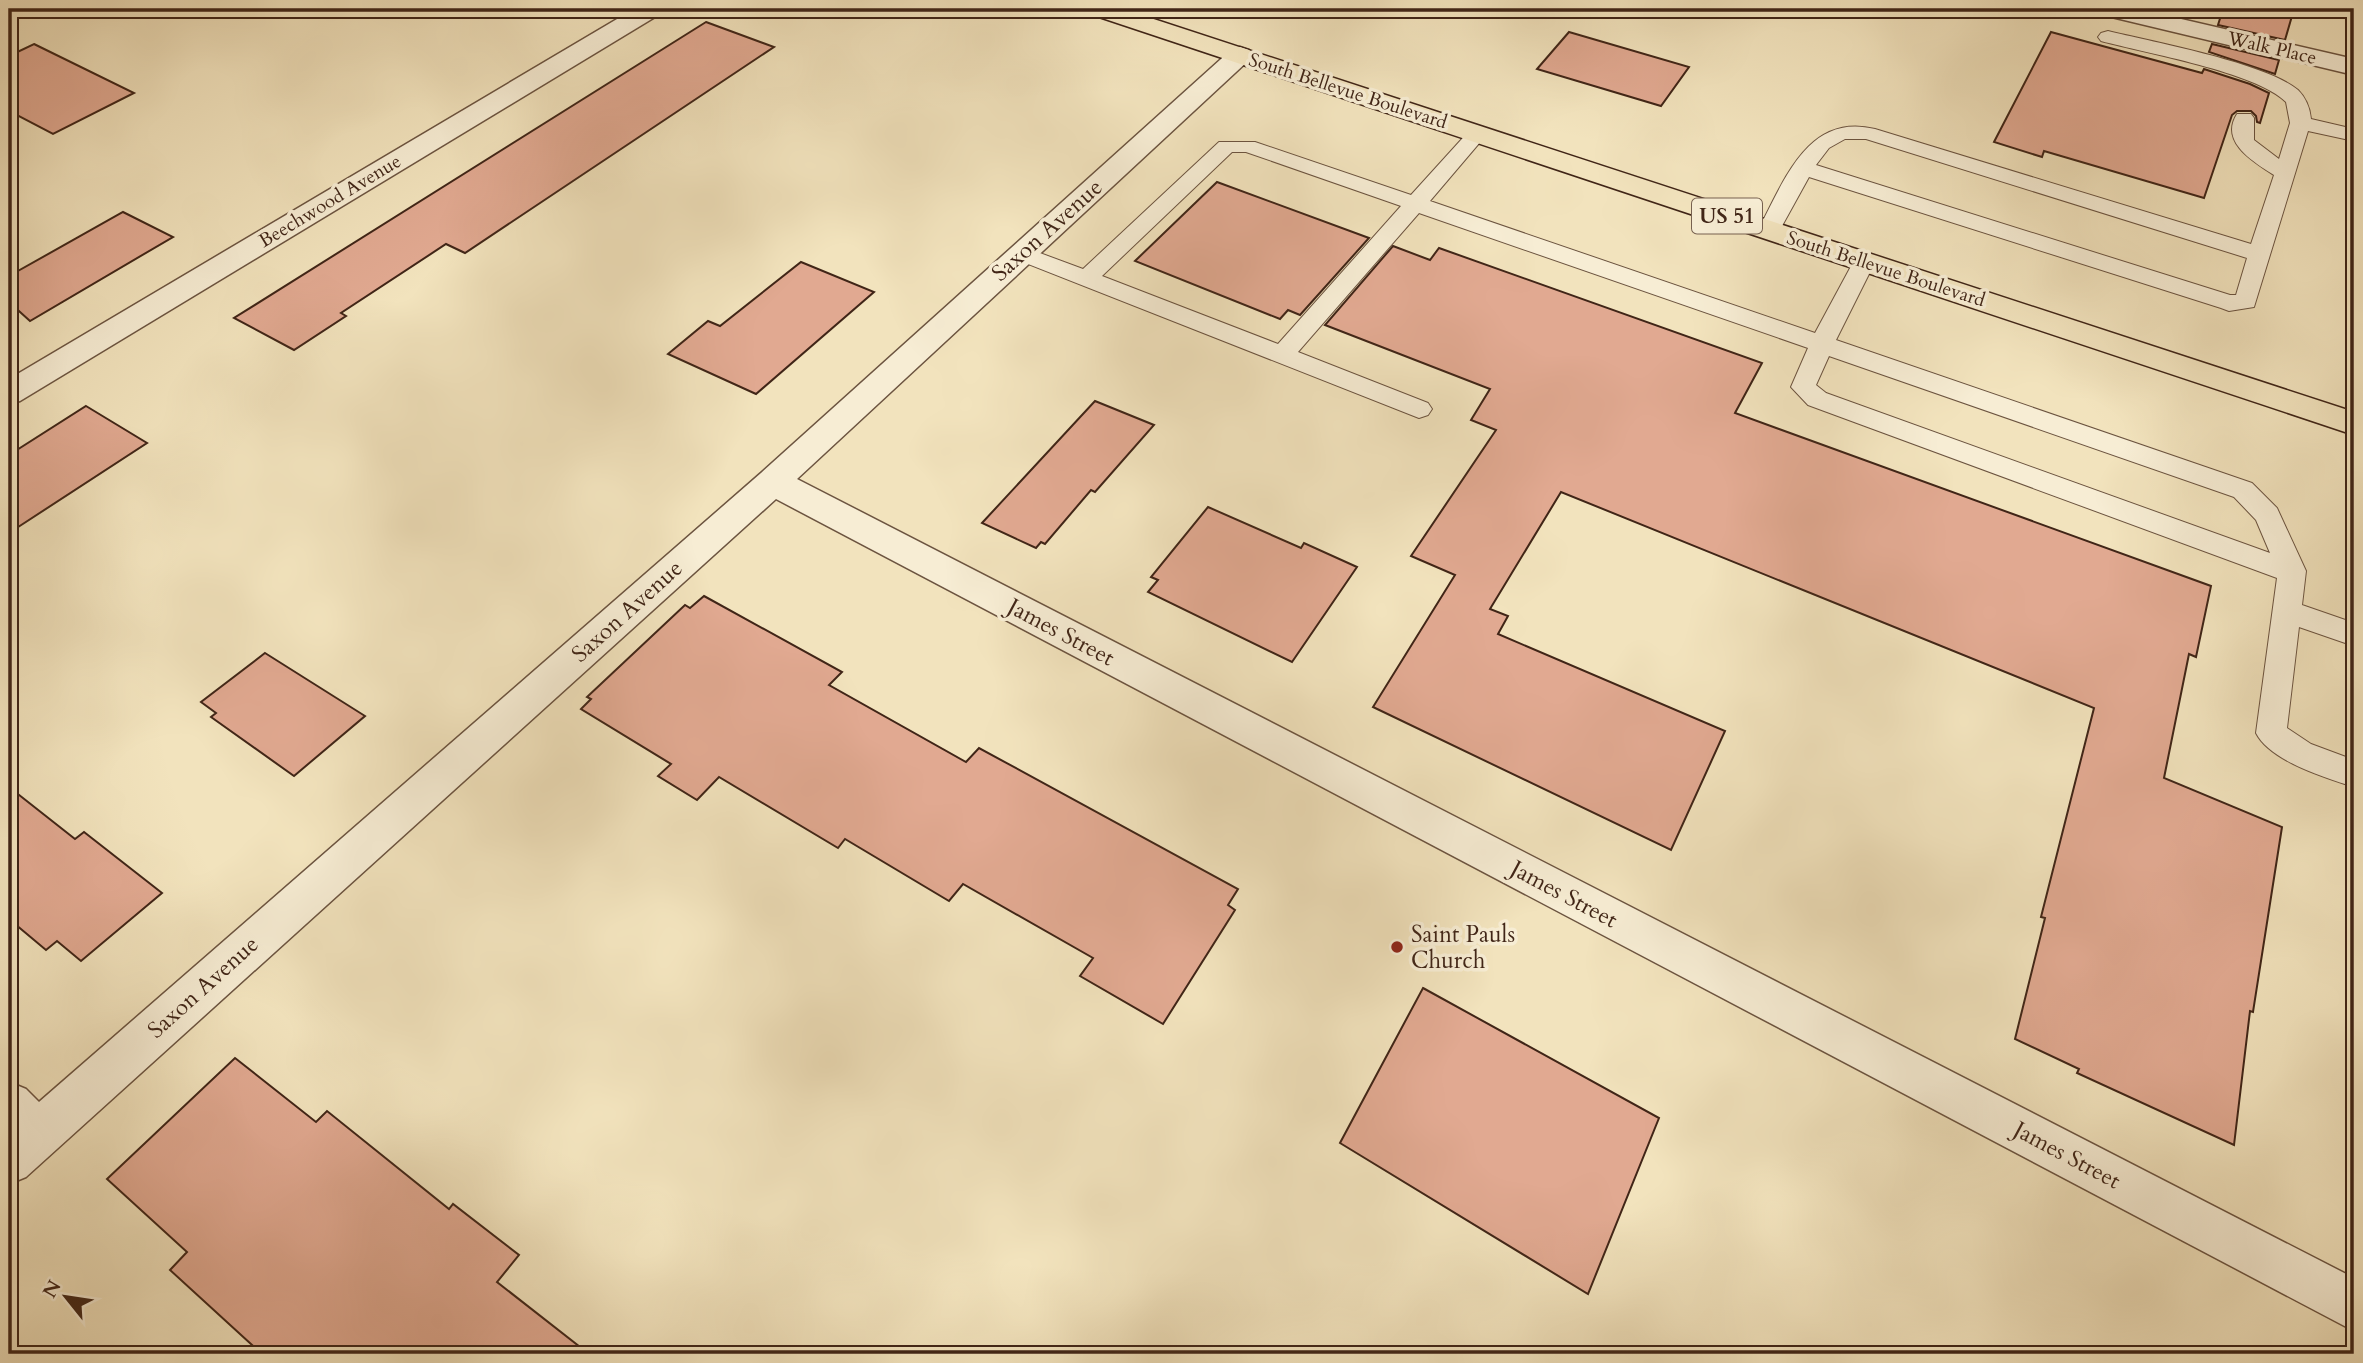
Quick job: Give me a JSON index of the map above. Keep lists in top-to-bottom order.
{
  "streets": {
    "main road": ["South Bellevue Boulevard", "US 51"],
    "street": [
      "Walk Place",
      "Beechwood Avenue",
      "Saxon Avenue",
      "James Street"
    ]
  },
  "crossings": [
    ["South Bellevue Boulevard", "Saxon Avenue"],
    ["Saxon Avenue", "James Street"]
  ],
  "places": ["Saint Pauls Church"],
  "north": "top left"
}
